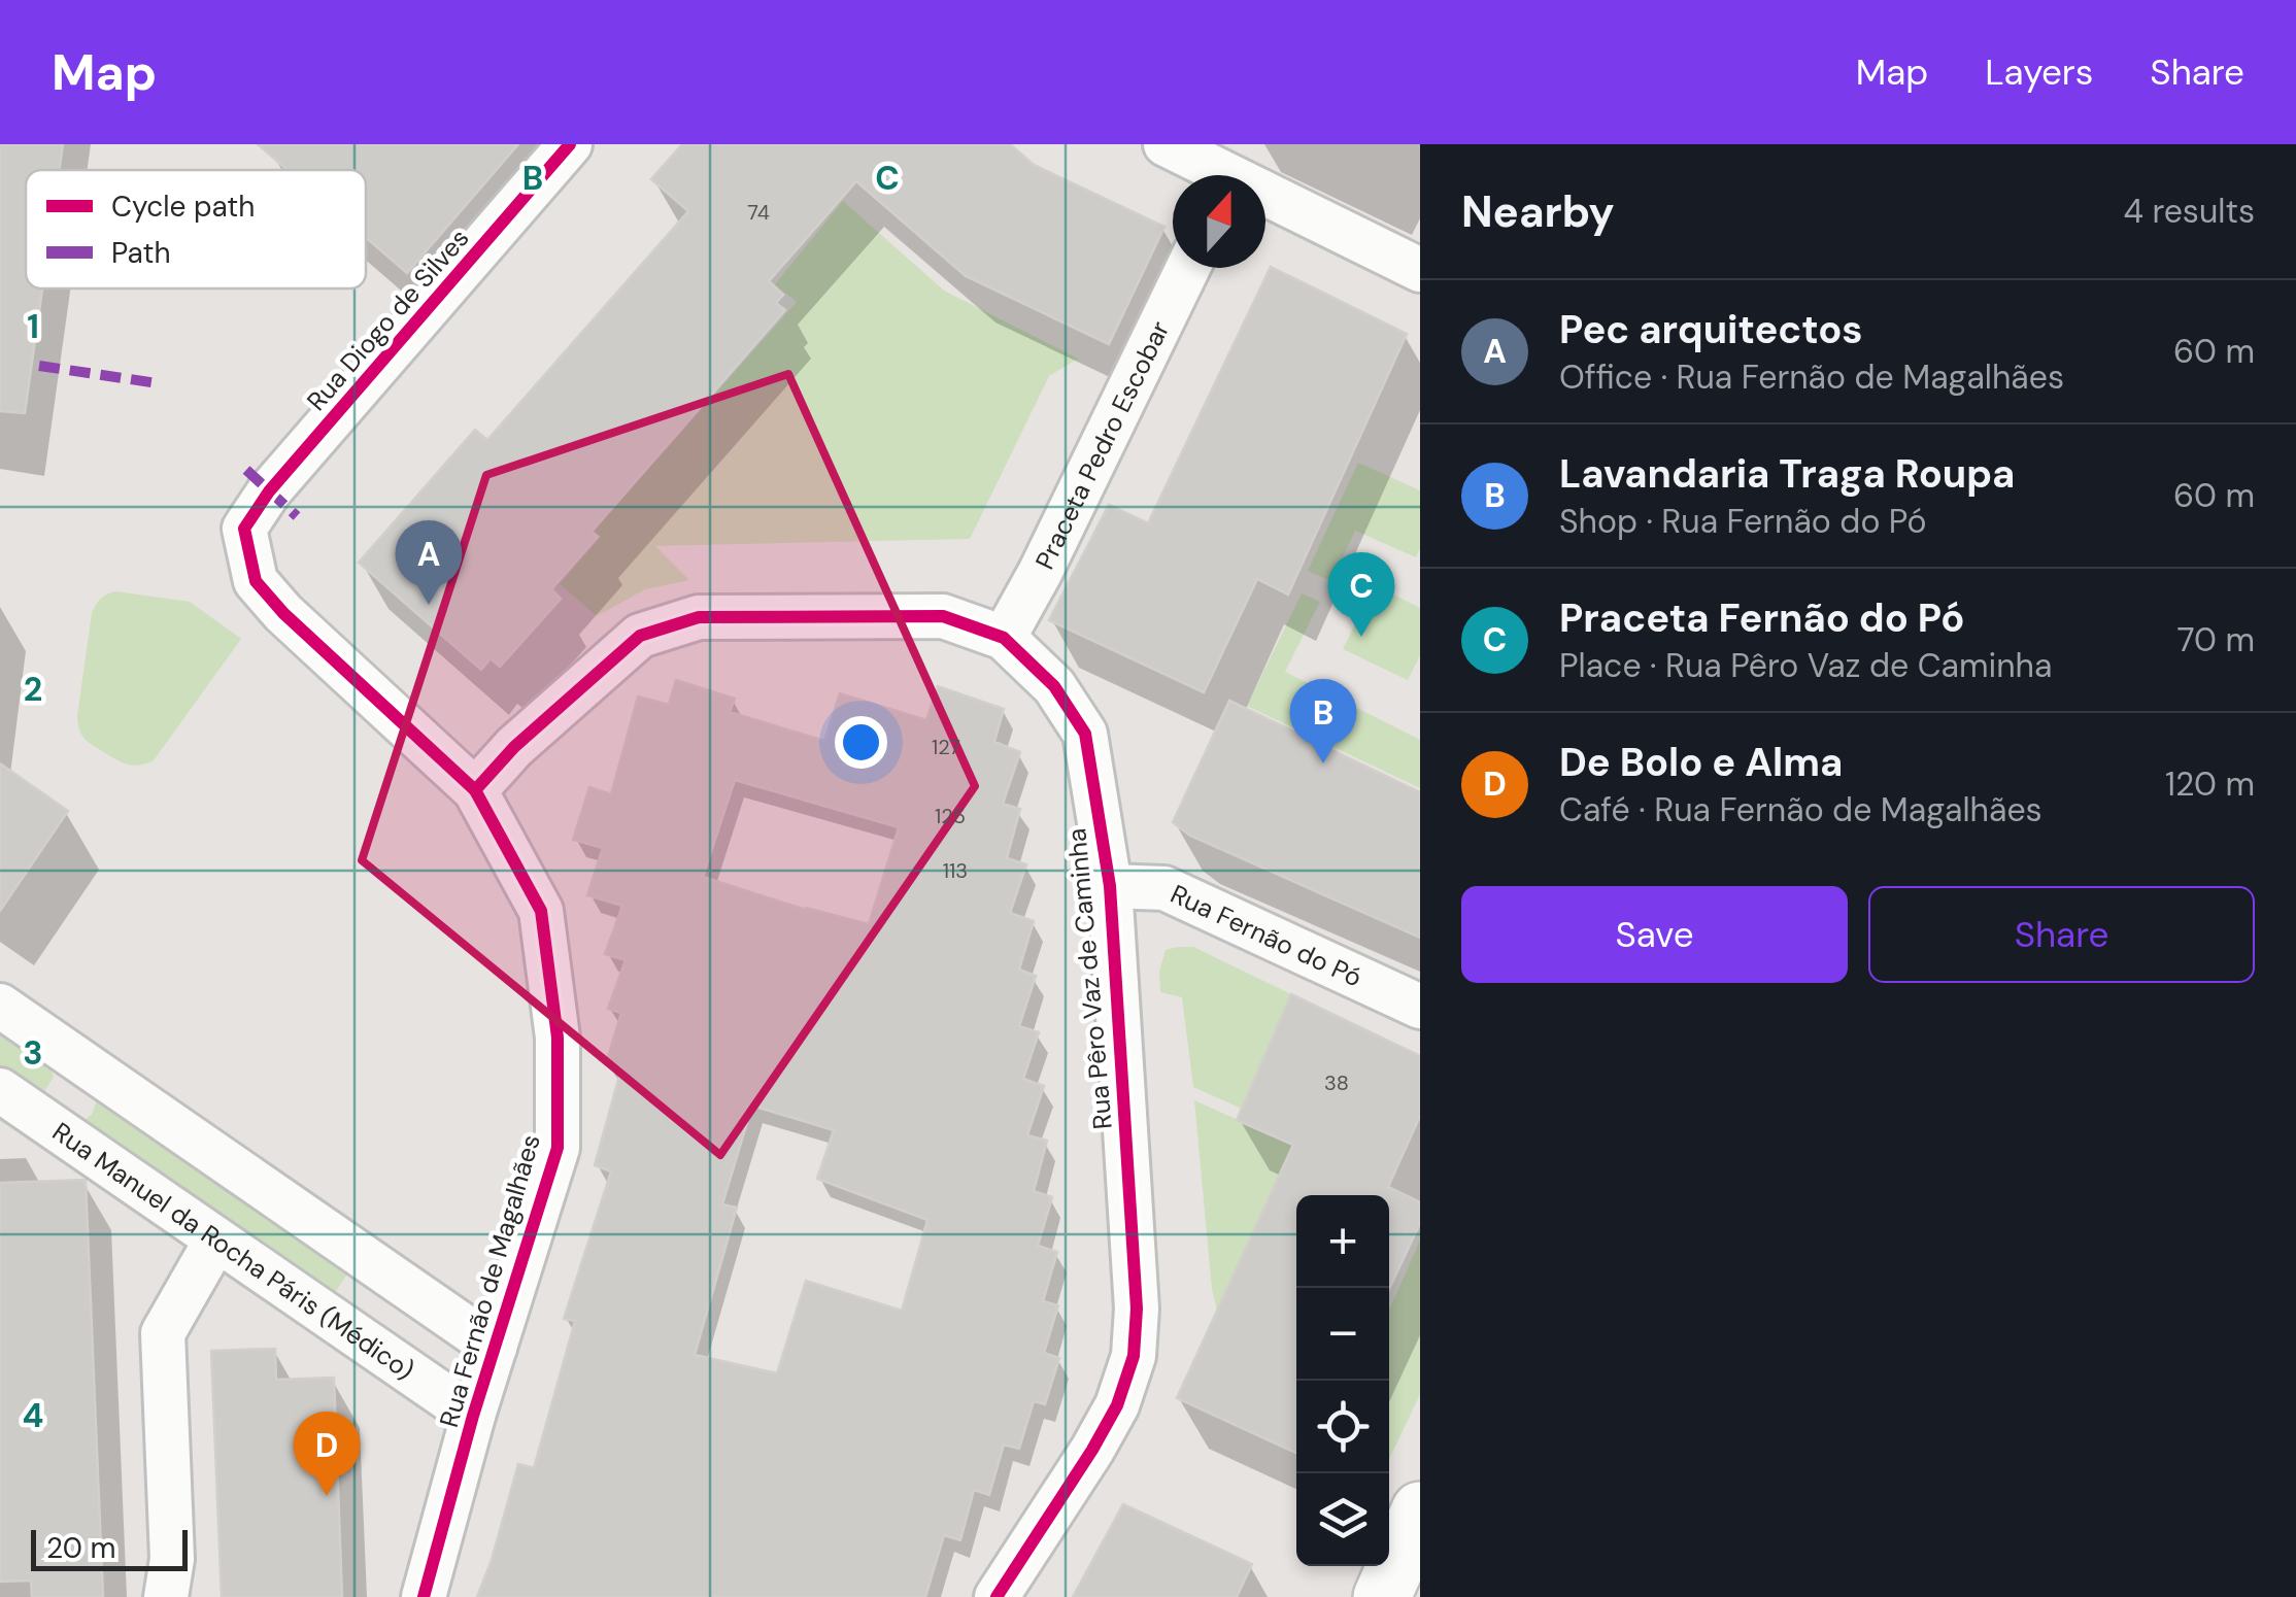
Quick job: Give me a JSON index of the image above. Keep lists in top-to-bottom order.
{
  "streets": {
    "street": [
      "Rua Diogo de Silves",
      "Praceta Pedro Escobar",
      "Rua Fernão do Pó",
      "Rua Pêro Vaz de Caminha",
      "Rua Manuel da Rocha Páris (Médico)",
      "Rua Fernão de Magalhães"
    ]
  },
  "crossings": [
    ["Rua Diogo de Silves", "Rua Fernão de Magalhães"],
    ["Praceta Pedro Escobar", "Rua Pêro Vaz de Caminha"],
    ["Rua Fernão do Pó", "Rua Pêro Vaz de Caminha"],
    ["Rua Pêro Vaz de Caminha", "Rua Fernão de Magalhães"],
    ["Rua Manuel da Rocha Páris (Médico)", "Rua Fernão de Magalhães"]
  ],
  "house_numbers": [
    "74",
    "127",
    "125",
    "113",
    "38"
  ],
  "legend": ["Cycle path", "Path"],
  "scale_bar": "20 m",
  "north": "top",
  "page": {
    "header": "Map",
    "nav": ["Map", "Layers", "Share"],
    "heading": ["Nearby", "4 results"],
    "list": [
      {
        "mark": "A",
        "name": "Pec arquitectos",
        "note": "Office · Rua Fernão de Magalhães",
        "value": "60 m"
      },
      {
        "mark": "B",
        "name": "Lavandaria Traga Roupa",
        "note": "Shop · Rua Fernão do Pó",
        "value": "60 m"
      },
      {
        "mark": "C",
        "name": "Praceta Fernão do Pó",
        "note": "Place · Rua Pêro Vaz de Caminha",
        "value": "70 m"
      },
      {
        "mark": "D",
        "name": "De Bolo e Alma",
        "note": "Café · Rua Fernão de Magalhães",
        "value": "120 m"
      }
    ],
    "pins": [
      "A",
      "C",
      "B",
      "D"
    ],
    "buttons": ["Save", "Share"],
    "map_buttons": ["+", "−"],
    "scale": "20 m"
  },
  "grid": {
    "columns": ["B", "C"],
    "rows": [
      "1",
      "2",
      "3",
      "4"
    ]
  }
}
